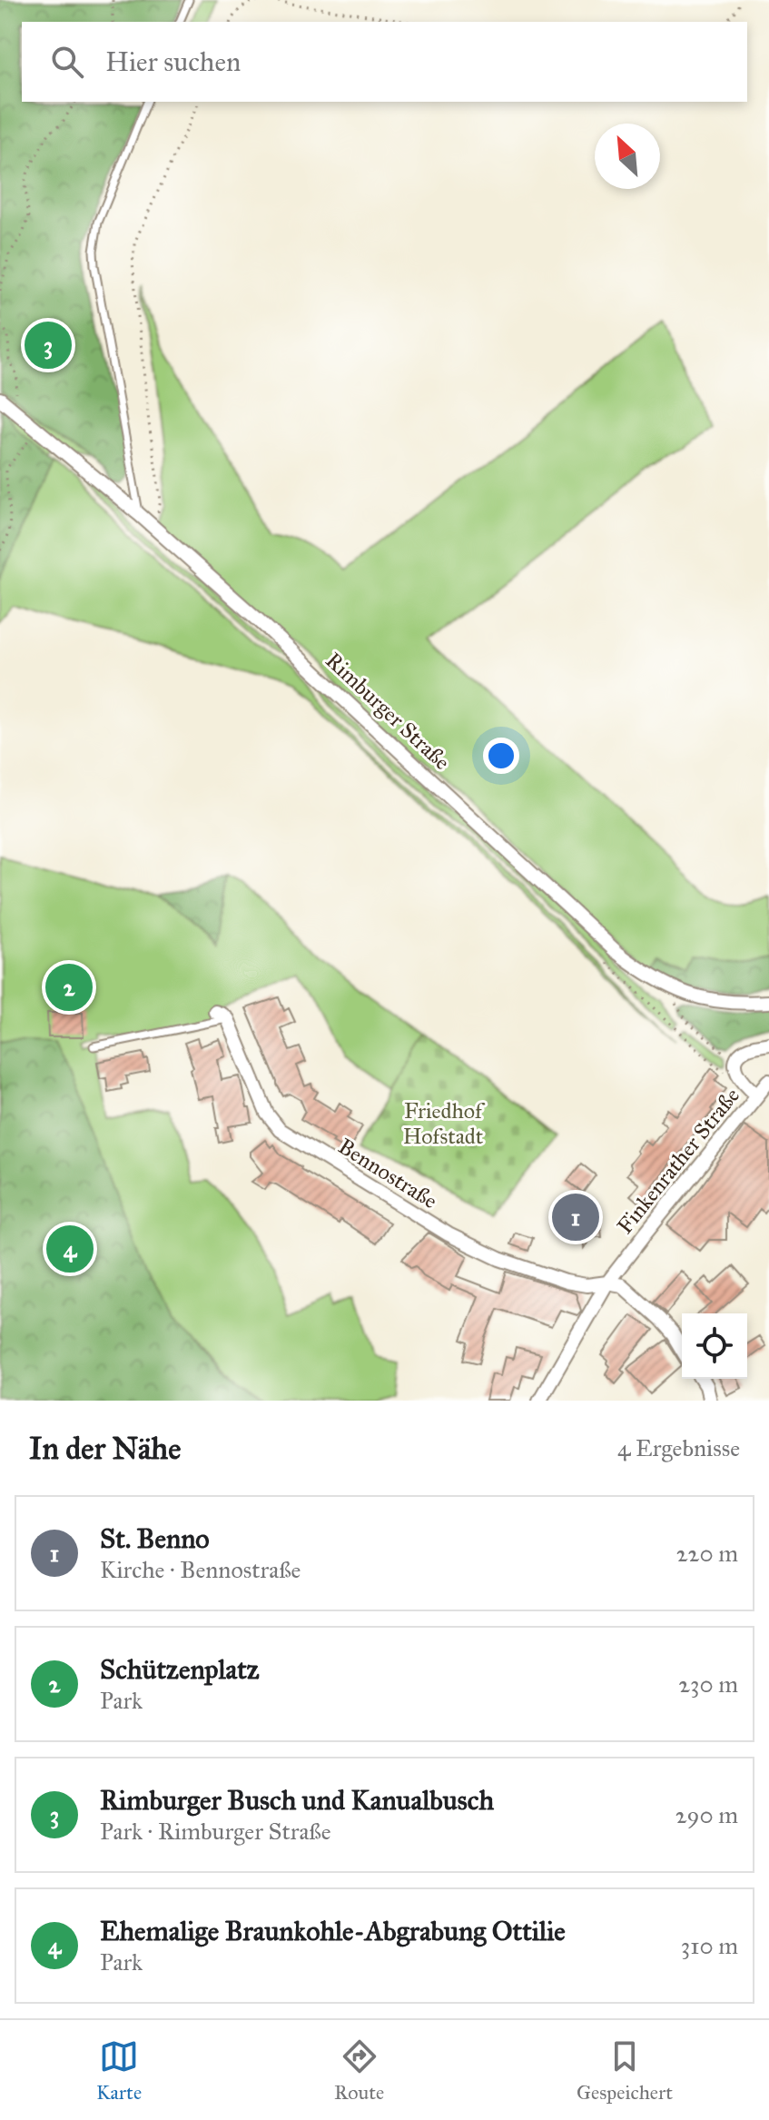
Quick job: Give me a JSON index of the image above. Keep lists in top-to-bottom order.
{
  "streets": {
    "street": ["Rimburger Straße", "Finkenrather Straße", "Bennostraße"]
  },
  "crossings": [
    ["Finkenrather Straße", "Bennostraße"]
  ],
  "parks": ["Friedhof Hofstadt"],
  "north": "top left",
  "page": {
    "search": "Hier suchen",
    "pins": [
      "3",
      "2",
      "1",
      "4"
    ],
    "heading": ["In der Nähe", "4 Ergebnisse"],
    "list": [
      {
        "mark": "1",
        "name": "St. Benno",
        "note": "Kirche · Bennostraße",
        "value": "220 m"
      },
      {
        "mark": "2",
        "name": "Schützenplatz",
        "note": "Park",
        "value": "230 m"
      },
      {
        "mark": "3",
        "name": "Rimburger Busch und Kanualbusch",
        "note": "Park · Rimburger Straße",
        "value": "290 m"
      },
      {
        "mark": "4",
        "name": "Ehemalige Braunkohle-Abgrabung Ottilie",
        "note": "Park",
        "value": "310 m"
      }
    ],
    "nav": ["Karte", "Route", "Gespeichert"]
  }
}
